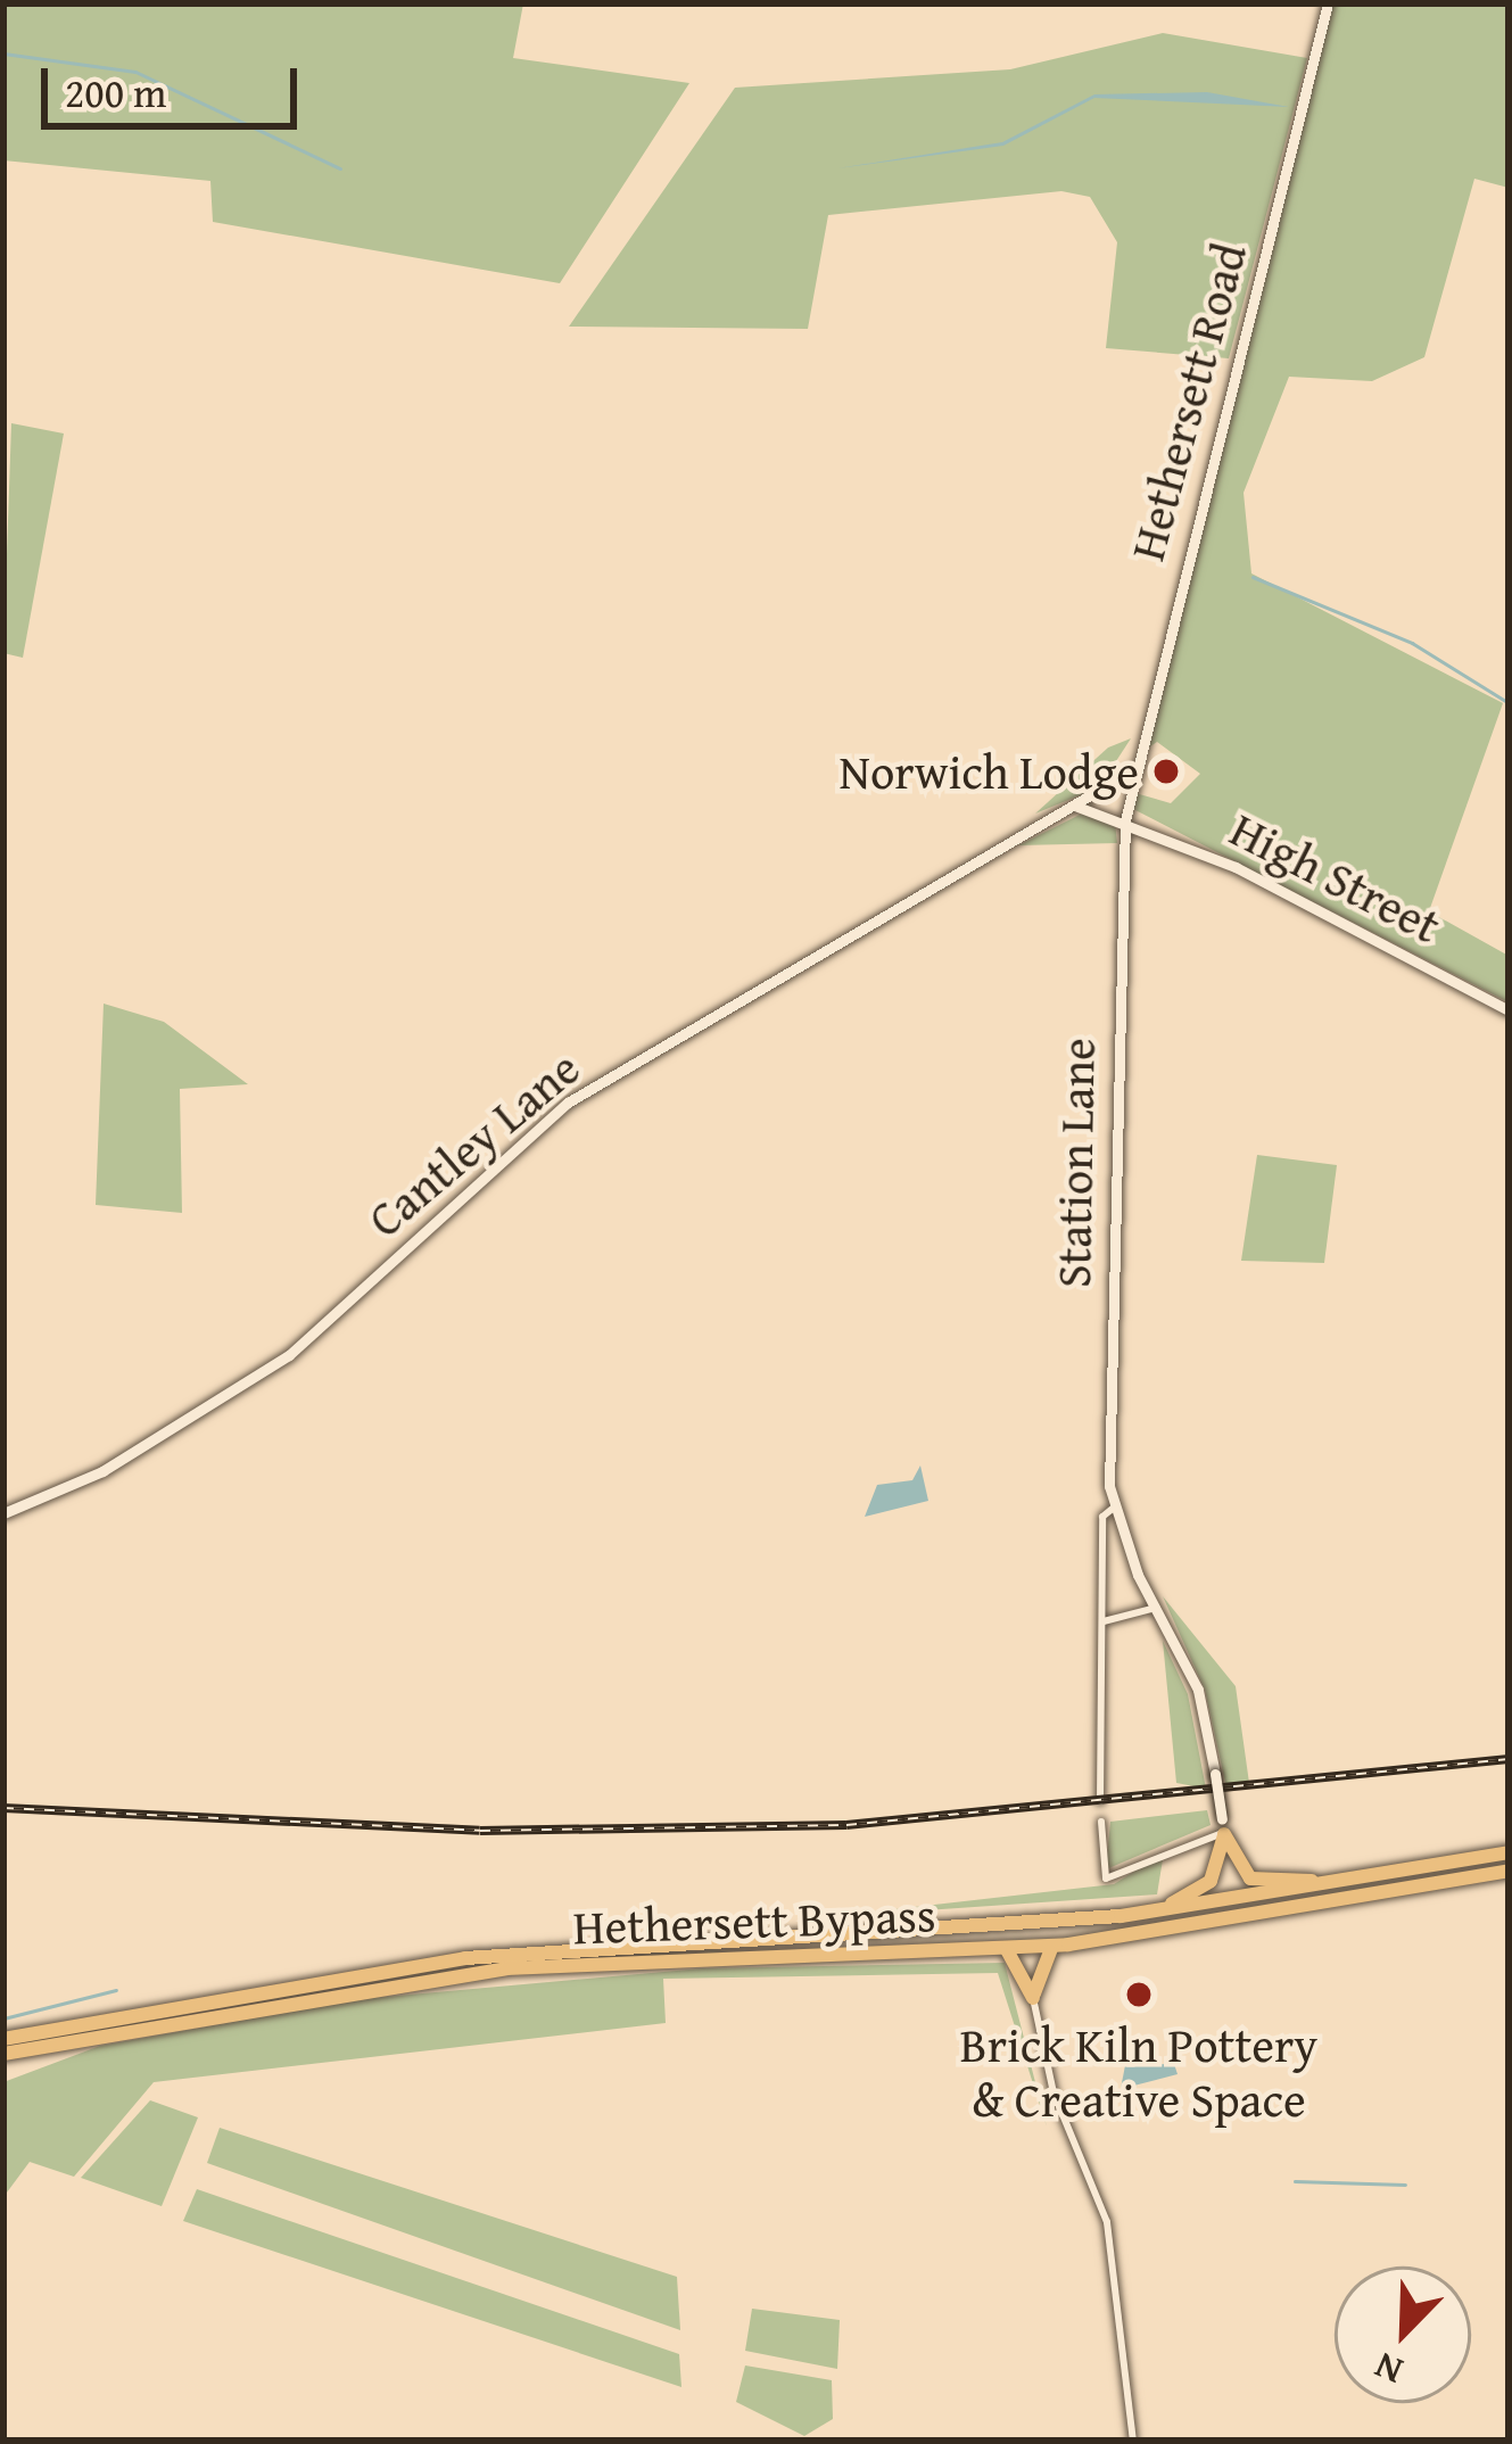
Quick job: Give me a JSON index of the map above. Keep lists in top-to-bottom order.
{
  "streets": {
    "highway": ["Hethersett Bypass"],
    "street": [
      "Hethersett Road",
      "High Street",
      "Cantley Lane",
      "Station Lane"
    ]
  },
  "crossings": [
    ["Hethersett Road", "High Street"],
    ["Hethersett Road", "Cantley Lane"],
    ["Hethersett Road", "Station Lane"],
    ["High Street", "Station Lane"]
  ],
  "places": ["Norwich Lodge", "Brick Kiln Pottery & Creative Space"],
  "scale_bar": "200 m",
  "north": "bottom left"
}
